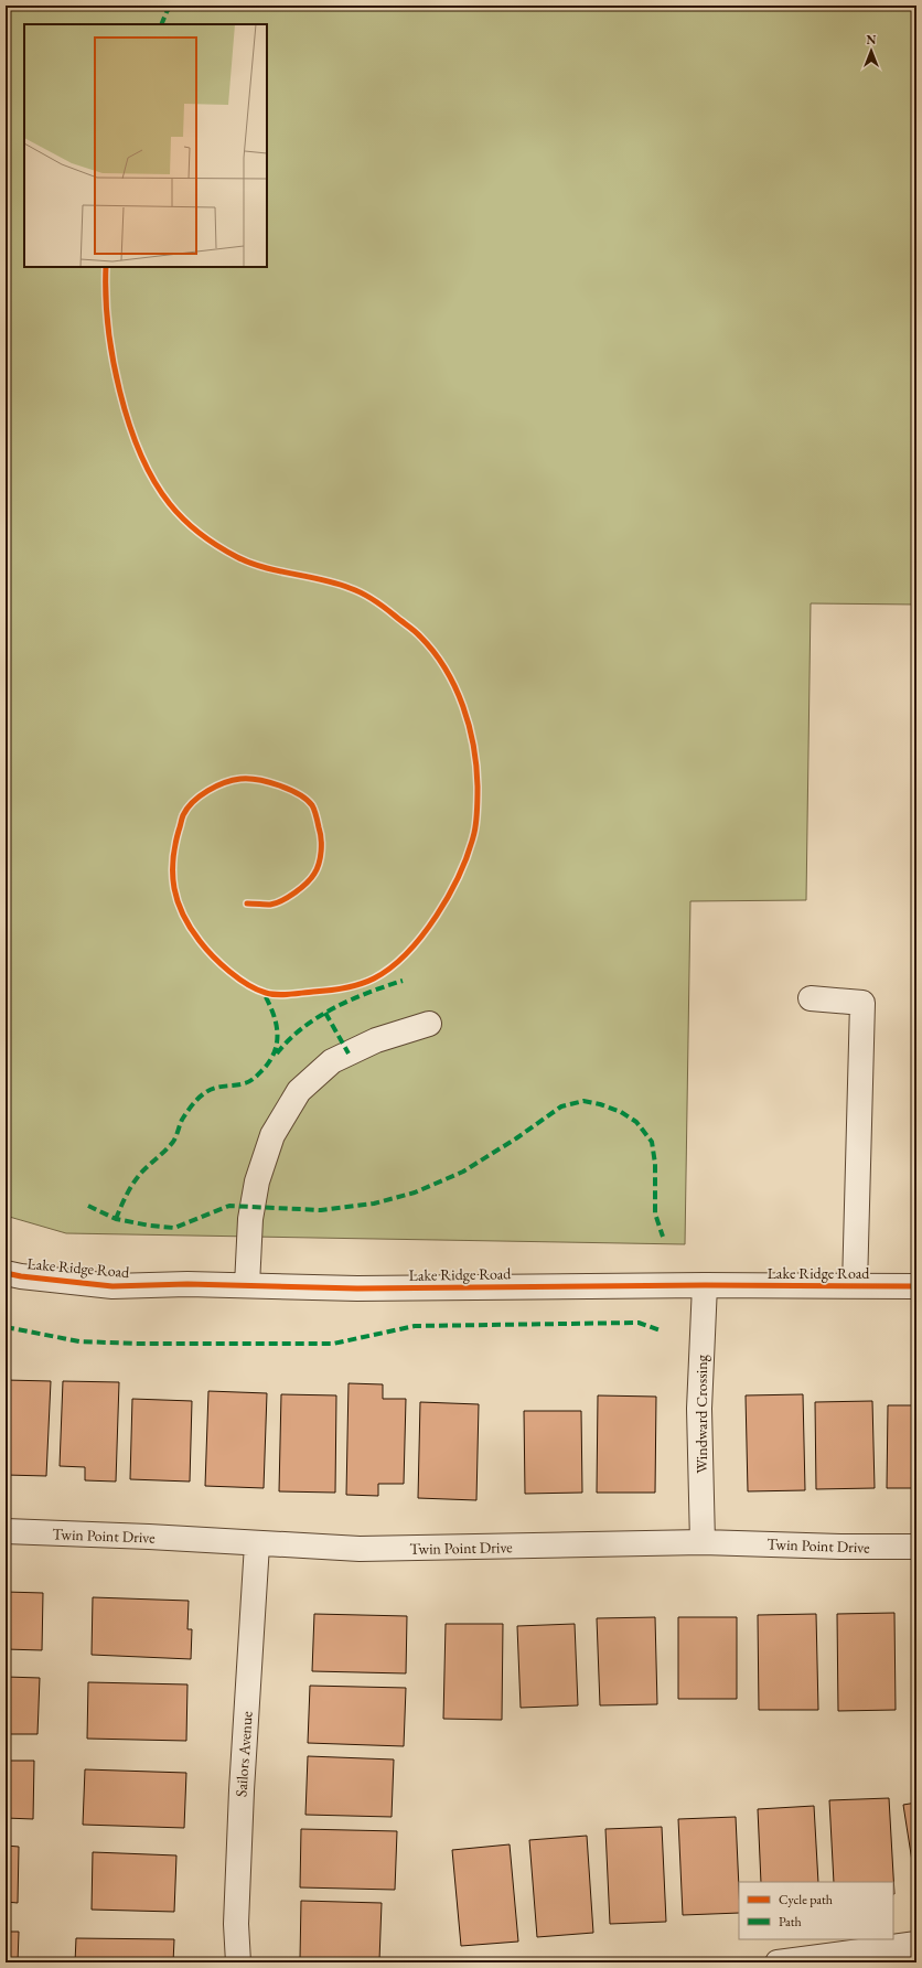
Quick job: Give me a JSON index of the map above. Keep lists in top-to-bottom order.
{
  "streets": {
    "street": [
      "Lake Ridge Road",
      "Windward Crossing",
      "Twin Point Drive",
      "Sailors Avenue"
    ]
  },
  "crossings": [
    ["Lake Ridge Road", "Windward Crossing"],
    ["Windward Crossing", "Twin Point Drive"],
    ["Twin Point Drive", "Sailors Avenue"]
  ],
  "legend": ["Cycle path", "Path"],
  "north": "top"
}
